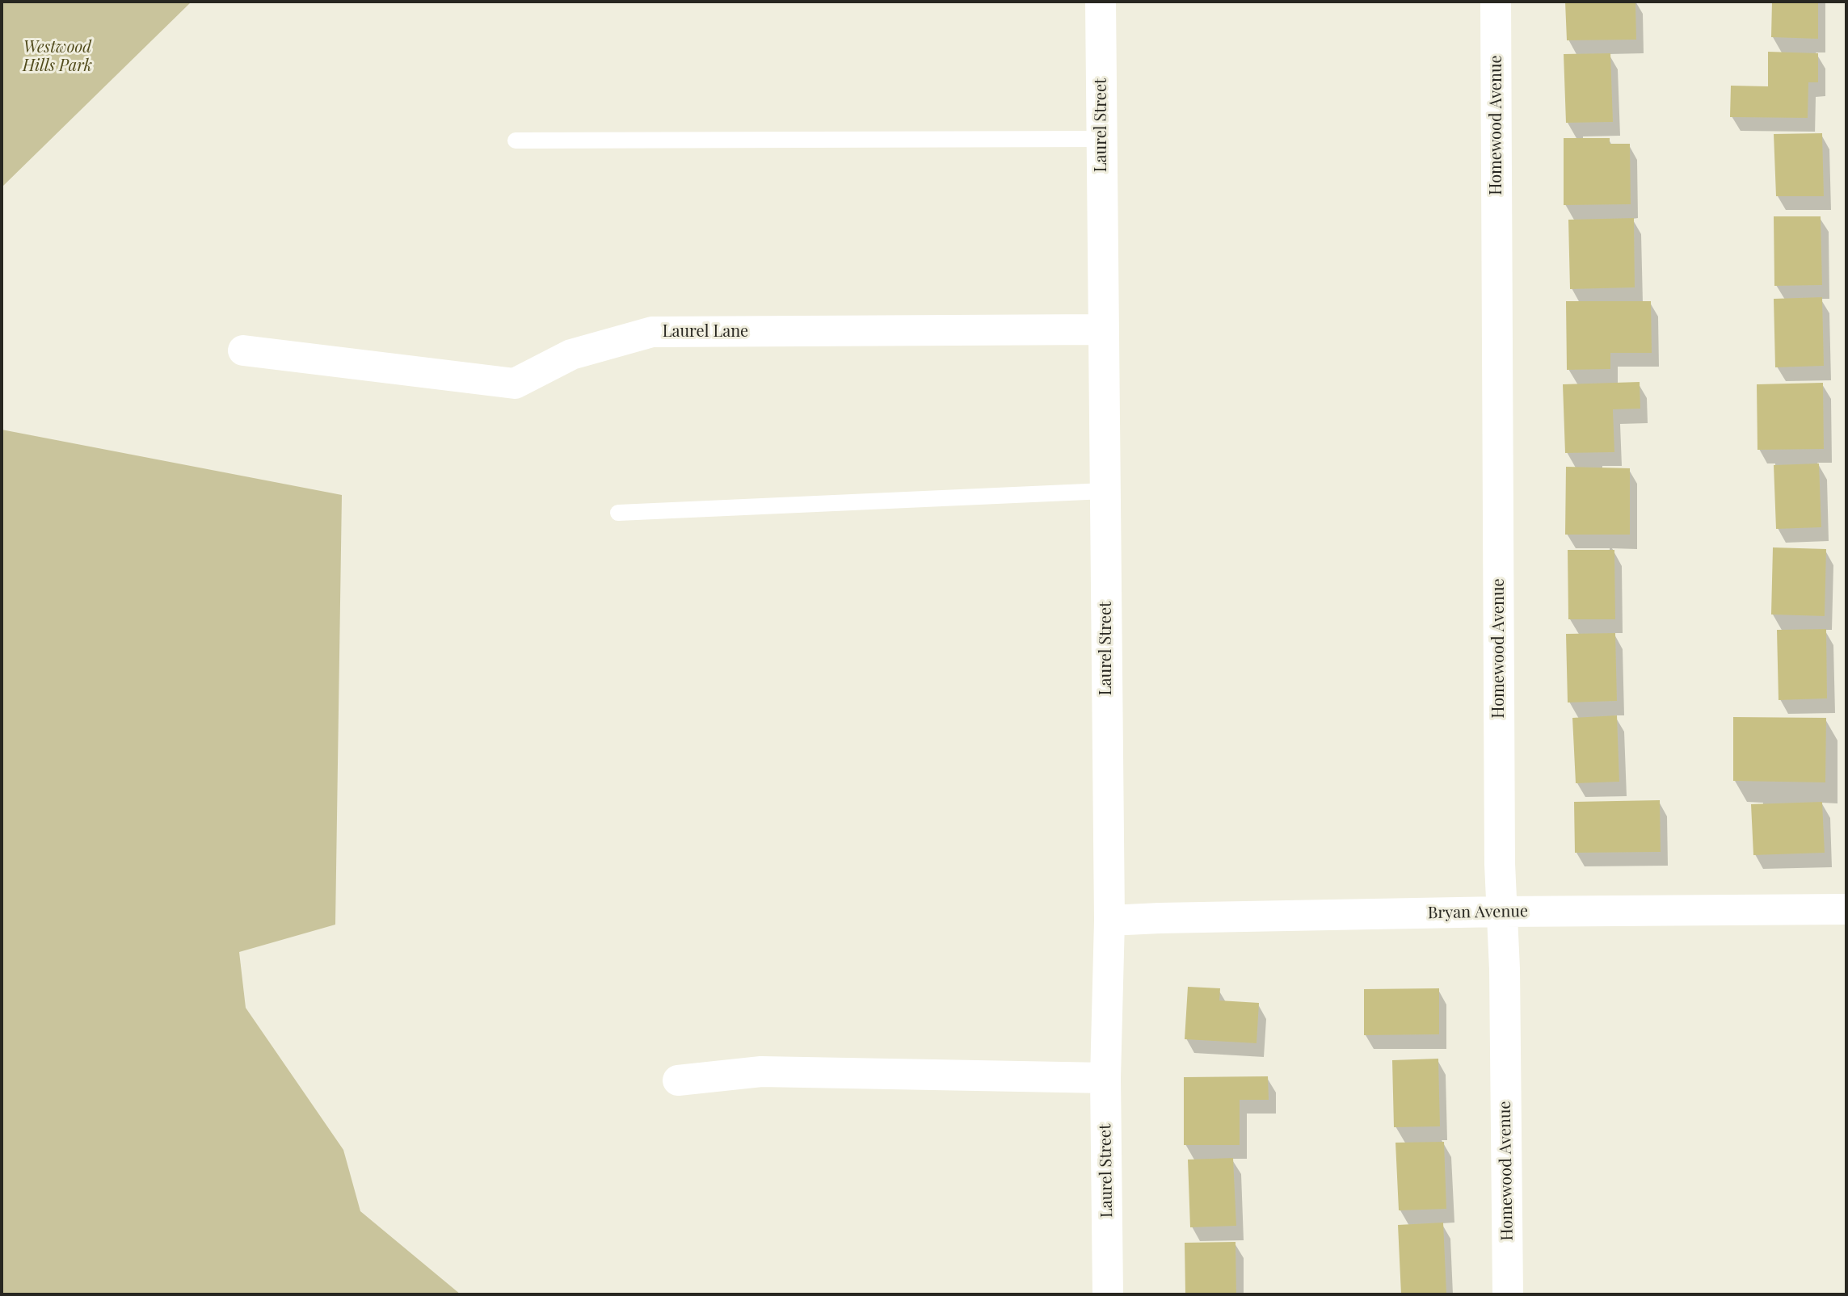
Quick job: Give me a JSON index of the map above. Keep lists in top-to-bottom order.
{
  "streets": {
    "street": [
      "Laurel Street",
      "Homewood Avenue",
      "Laurel Lane",
      "Bryan Avenue"
    ]
  },
  "crossings": [
    ["Laurel Street", "Laurel Lane"],
    ["Laurel Street", "Bryan Avenue"],
    ["Homewood Avenue", "Bryan Avenue"]
  ],
  "parks": ["Westwood Hills Park"]
}
